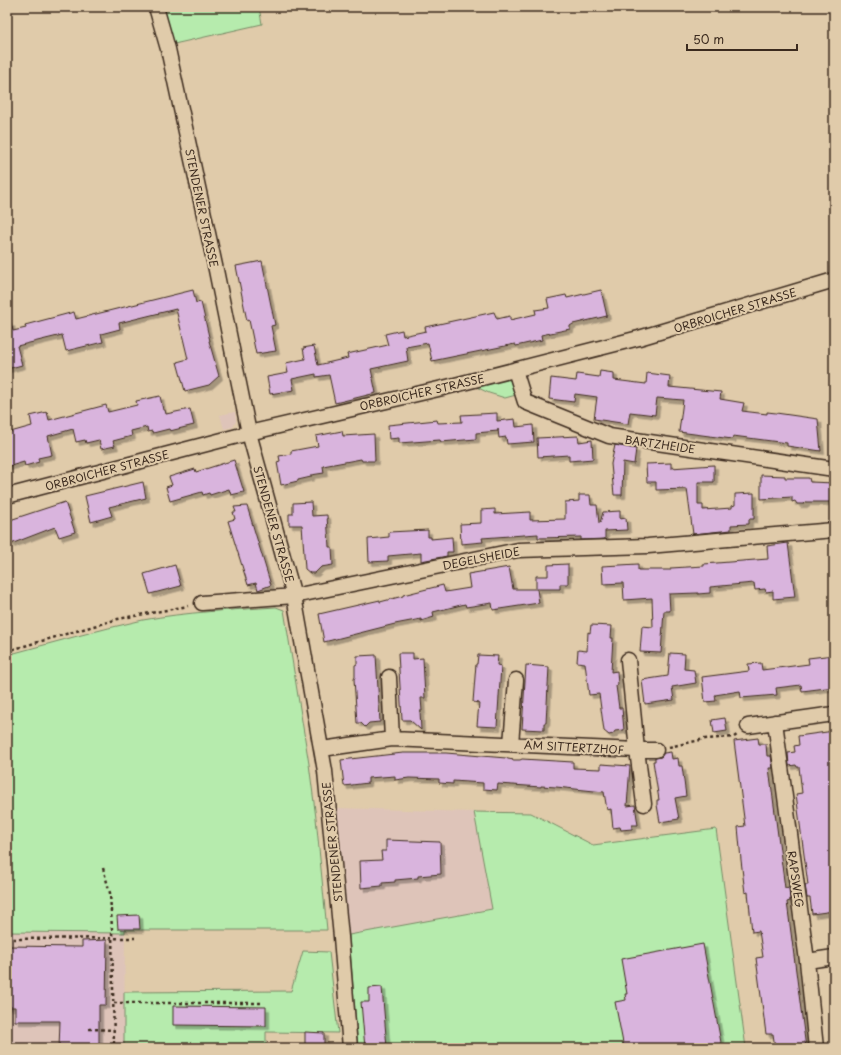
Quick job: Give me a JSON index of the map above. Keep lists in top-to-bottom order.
{
  "streets": {
    "street": [
      "STENDENER STRASSE",
      "ORBROICHER STRASSE",
      "BARTZHEIDE",
      "DEGELSHEIDE",
      "AM SITTERTZHOF",
      "RAPSWEG"
    ]
  },
  "crossings": [
    ["STENDENER STRASSE", "ORBROICHER STRASSE"],
    ["STENDENER STRASSE", "DEGELSHEIDE"],
    ["STENDENER STRASSE", "AM SITTERTZHOF"],
    ["ORBROICHER STRASSE", "BARTZHEIDE"]
  ],
  "scale_bar": "50 m"
}
